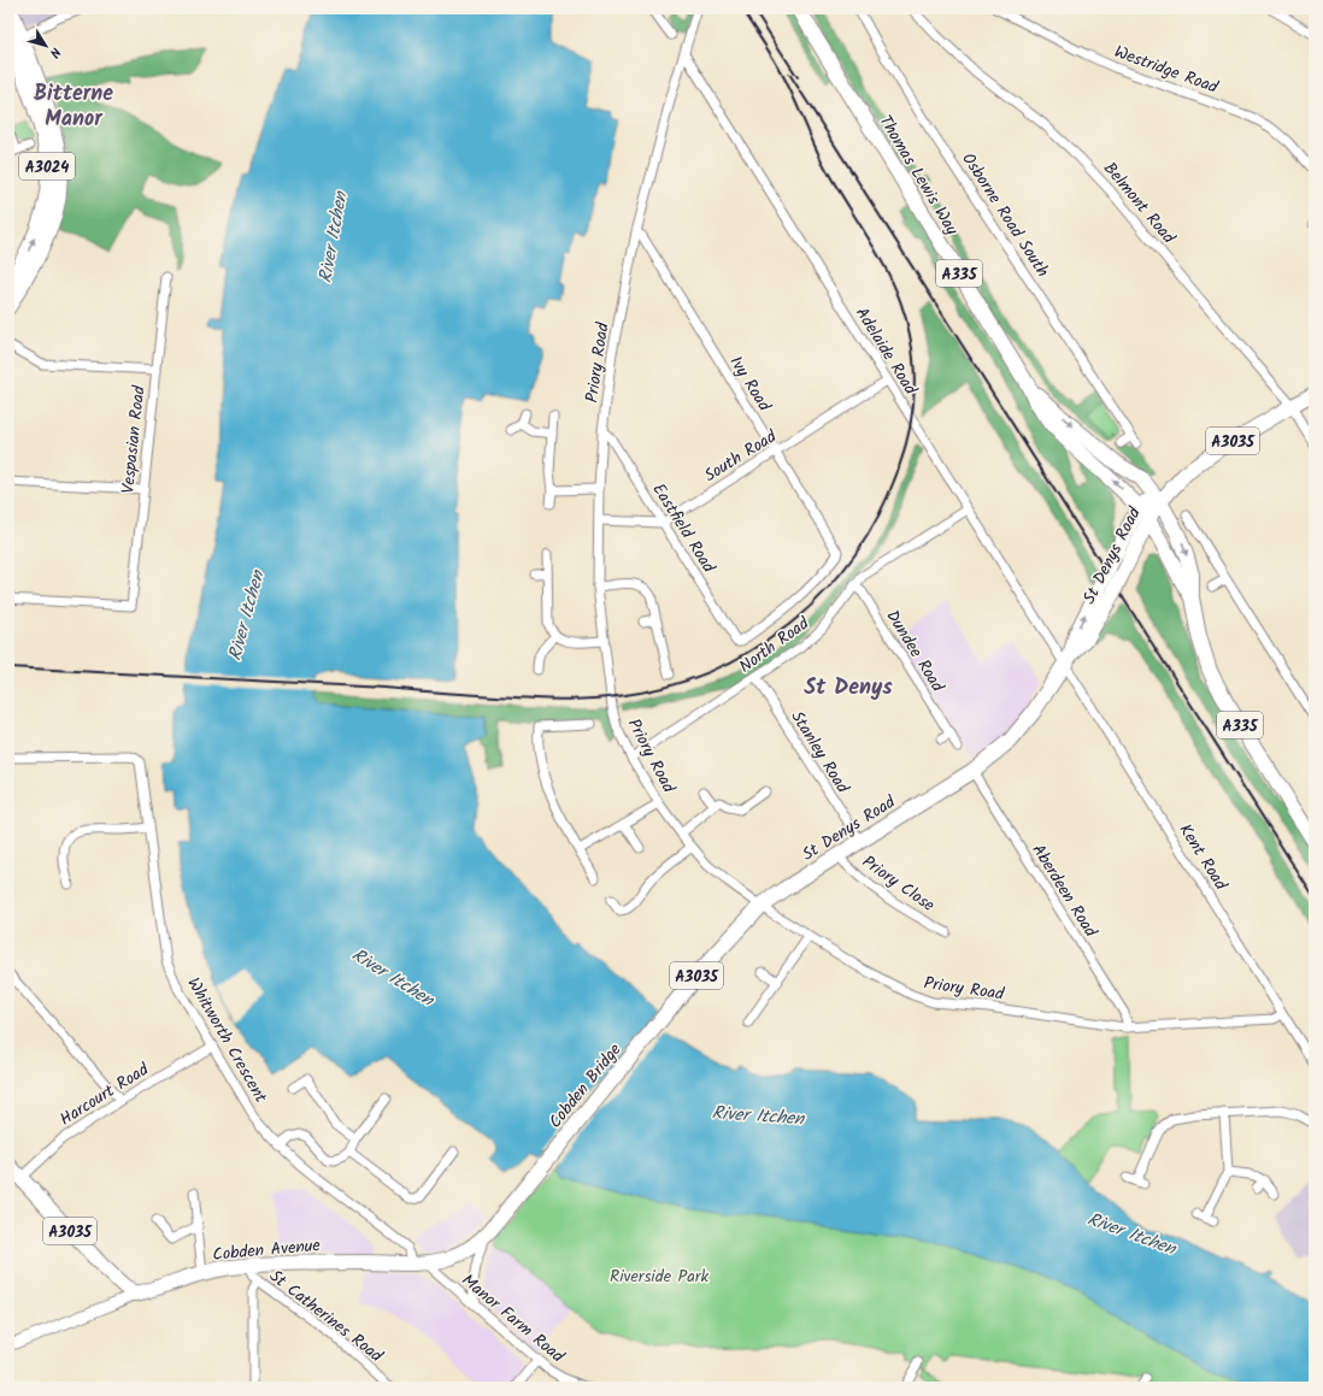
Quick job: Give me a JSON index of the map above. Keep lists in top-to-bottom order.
{
  "streets": {
    "main road": [
      "A3024",
      "Thomas Lewis Way",
      "A335",
      "A3035",
      "St Denys Road",
      "Cobden Bridge",
      "Cobden Avenue"
    ],
    "street": [
      "Westridge Road",
      "Belmont Road",
      "Osborne Road South",
      "Adelaide Road",
      "Priory Road",
      "Ivy Road",
      "Vespasian Road",
      "South Road",
      "Eastfield Road",
      "North Road",
      "Dundee Road",
      "Stanley Road",
      "Kent Road",
      "Priory Close",
      "Aberdeen Road",
      "Whitworth Crescent",
      "Harcourt Road",
      "St Catherines Road",
      "Manor Farm Road"
    ]
  },
  "crossings": [
    ["Thomas Lewis Way", "St Denys Road"],
    ["Belmont Road", "St Denys Road"],
    ["Adelaide Road", "Priory Road"],
    ["Adelaide Road", "South Road"],
    ["Adelaide Road", "St Denys Road"],
    ["Adelaide Road", "North Road"],
    ["Adelaide Road", "Kent Road"],
    ["Priory Road", "Ivy Road"],
    ["Priory Road", "Eastfield Road"],
    ["Priory Road", "St Denys Road"],
    ["Priory Road", "North Road"],
    ["Priory Road", "Kent Road"],
    ["Priory Road", "Aberdeen Road"],
    ["Ivy Road", "South Road"],
    ["Ivy Road", "Eastfield Road"],
    ["A3035", "Whitworth Crescent"],
    ["A3035", "Cobden Bridge"],
    ["A3035", "Harcourt Road"],
    ["A3035", "Cobden Avenue"],
    ["A3035", "Manor Farm Road"],
    ["South Road", "Eastfield Road"],
    ["St Denys Road", "Stanley Road"],
    ["St Denys Road", "Kent Road"],
    ["St Denys Road", "Priory Close"],
    ["St Denys Road", "Aberdeen Road"],
    ["St Denys Road", "Cobden Bridge"],
    ["North Road", "Dundee Road"],
    ["North Road", "Stanley Road"],
    ["Whitworth Crescent", "Harcourt Road"],
    ["Whitworth Crescent", "Cobden Avenue"],
    ["Whitworth Crescent", "Manor Farm Road"],
    ["Cobden Avenue", "St Catherines Road"],
    ["Cobden Avenue", "Manor Farm Road"]
  ],
  "districts": ["Bitterne Manor", "St Denys"],
  "water": ["River Itchen"],
  "parks": ["Riverside Park"],
  "north": "bottom right"
}
